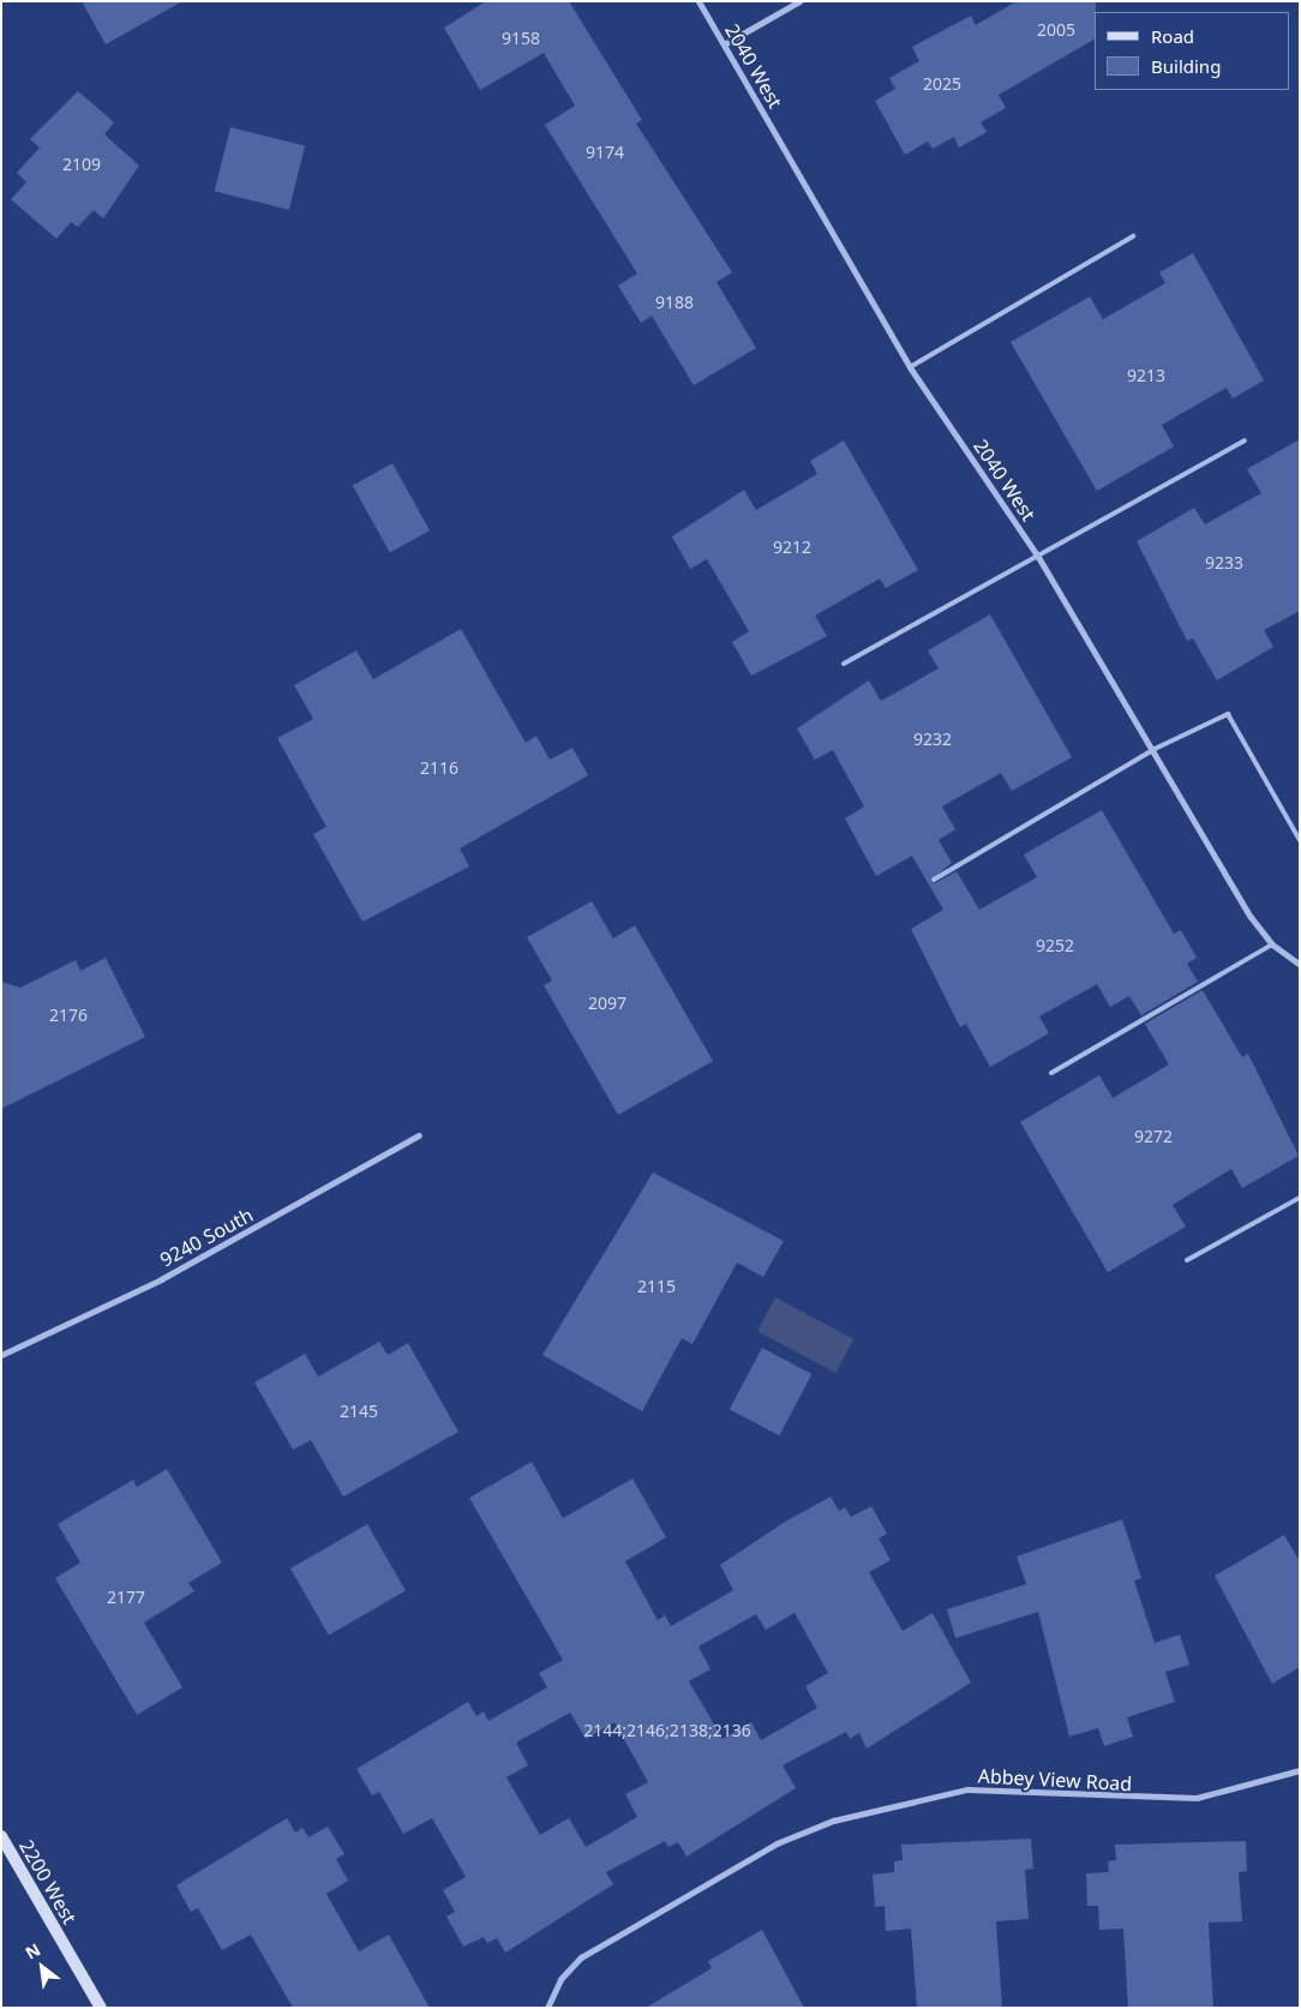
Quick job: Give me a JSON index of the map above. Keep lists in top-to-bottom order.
{
  "streets": {
    "street": [
      "2040 West",
      "9240 South",
      "Abbey View Road",
      "2200 West"
    ]
  },
  "house_numbers": [
    "2005",
    "9158",
    "2025",
    "9174",
    "2109",
    "9188",
    "9213",
    "9212",
    "9233",
    "9232",
    "2116",
    "9252",
    "2097",
    "2176",
    "9272",
    "2115",
    "2145",
    "2177",
    "2144;2146;2138;2136"
  ],
  "legend": ["Road", "Building"],
  "north": "top left"
}
